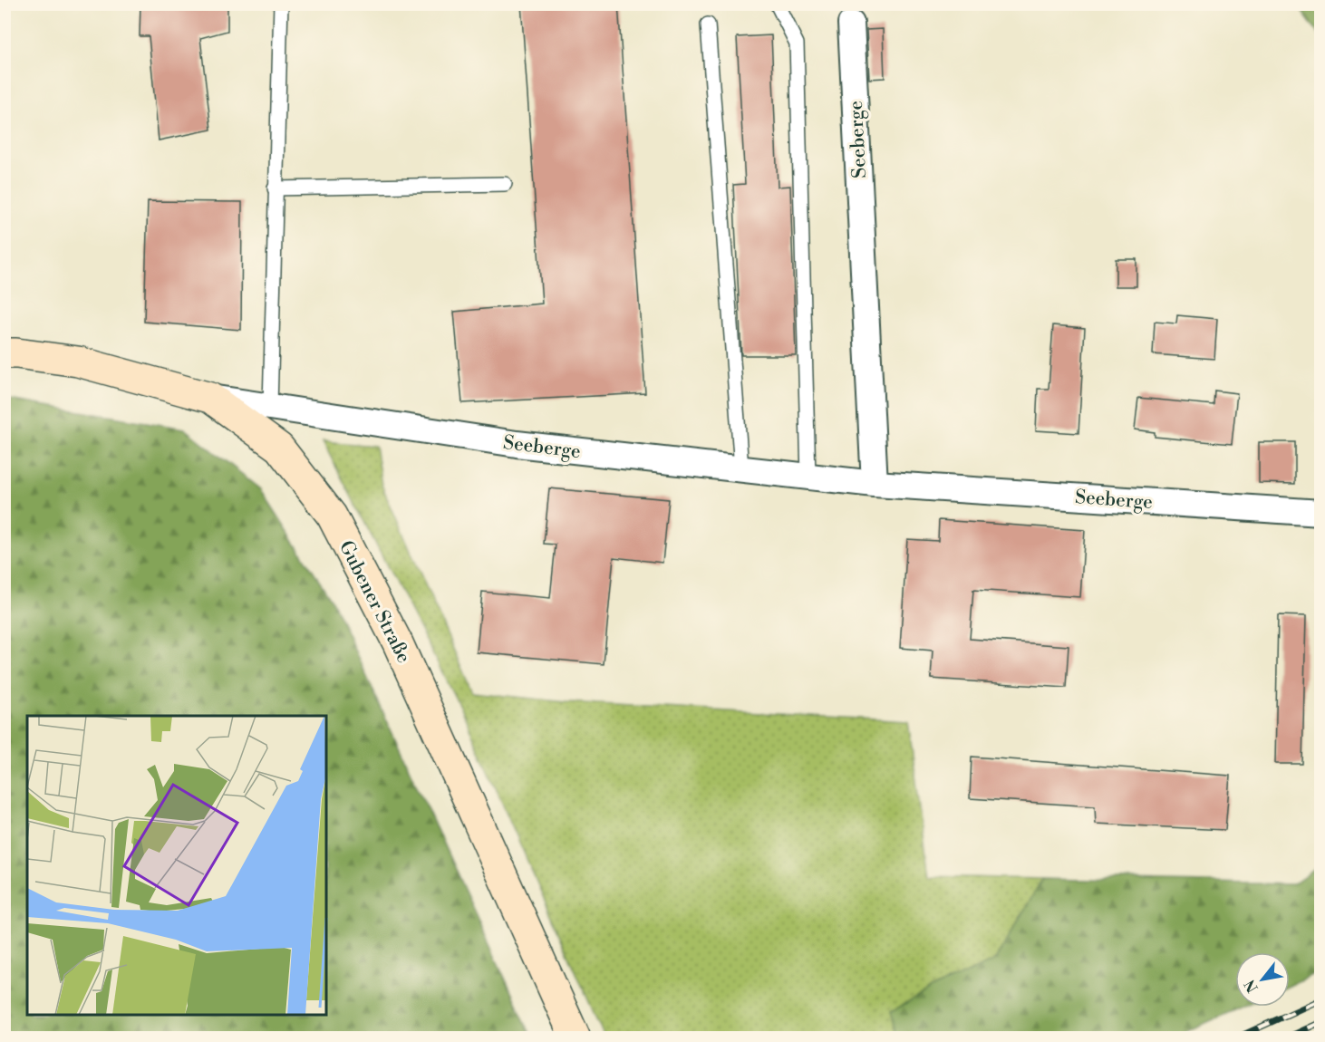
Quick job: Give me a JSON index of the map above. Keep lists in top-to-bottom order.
{
  "streets": {
    "main road": ["Gubener Straße"],
    "street": ["Seeberge"]
  },
  "crossings": [
    ["Seeberge", "Gubener Straße"]
  ],
  "north": "bottom left"
}
